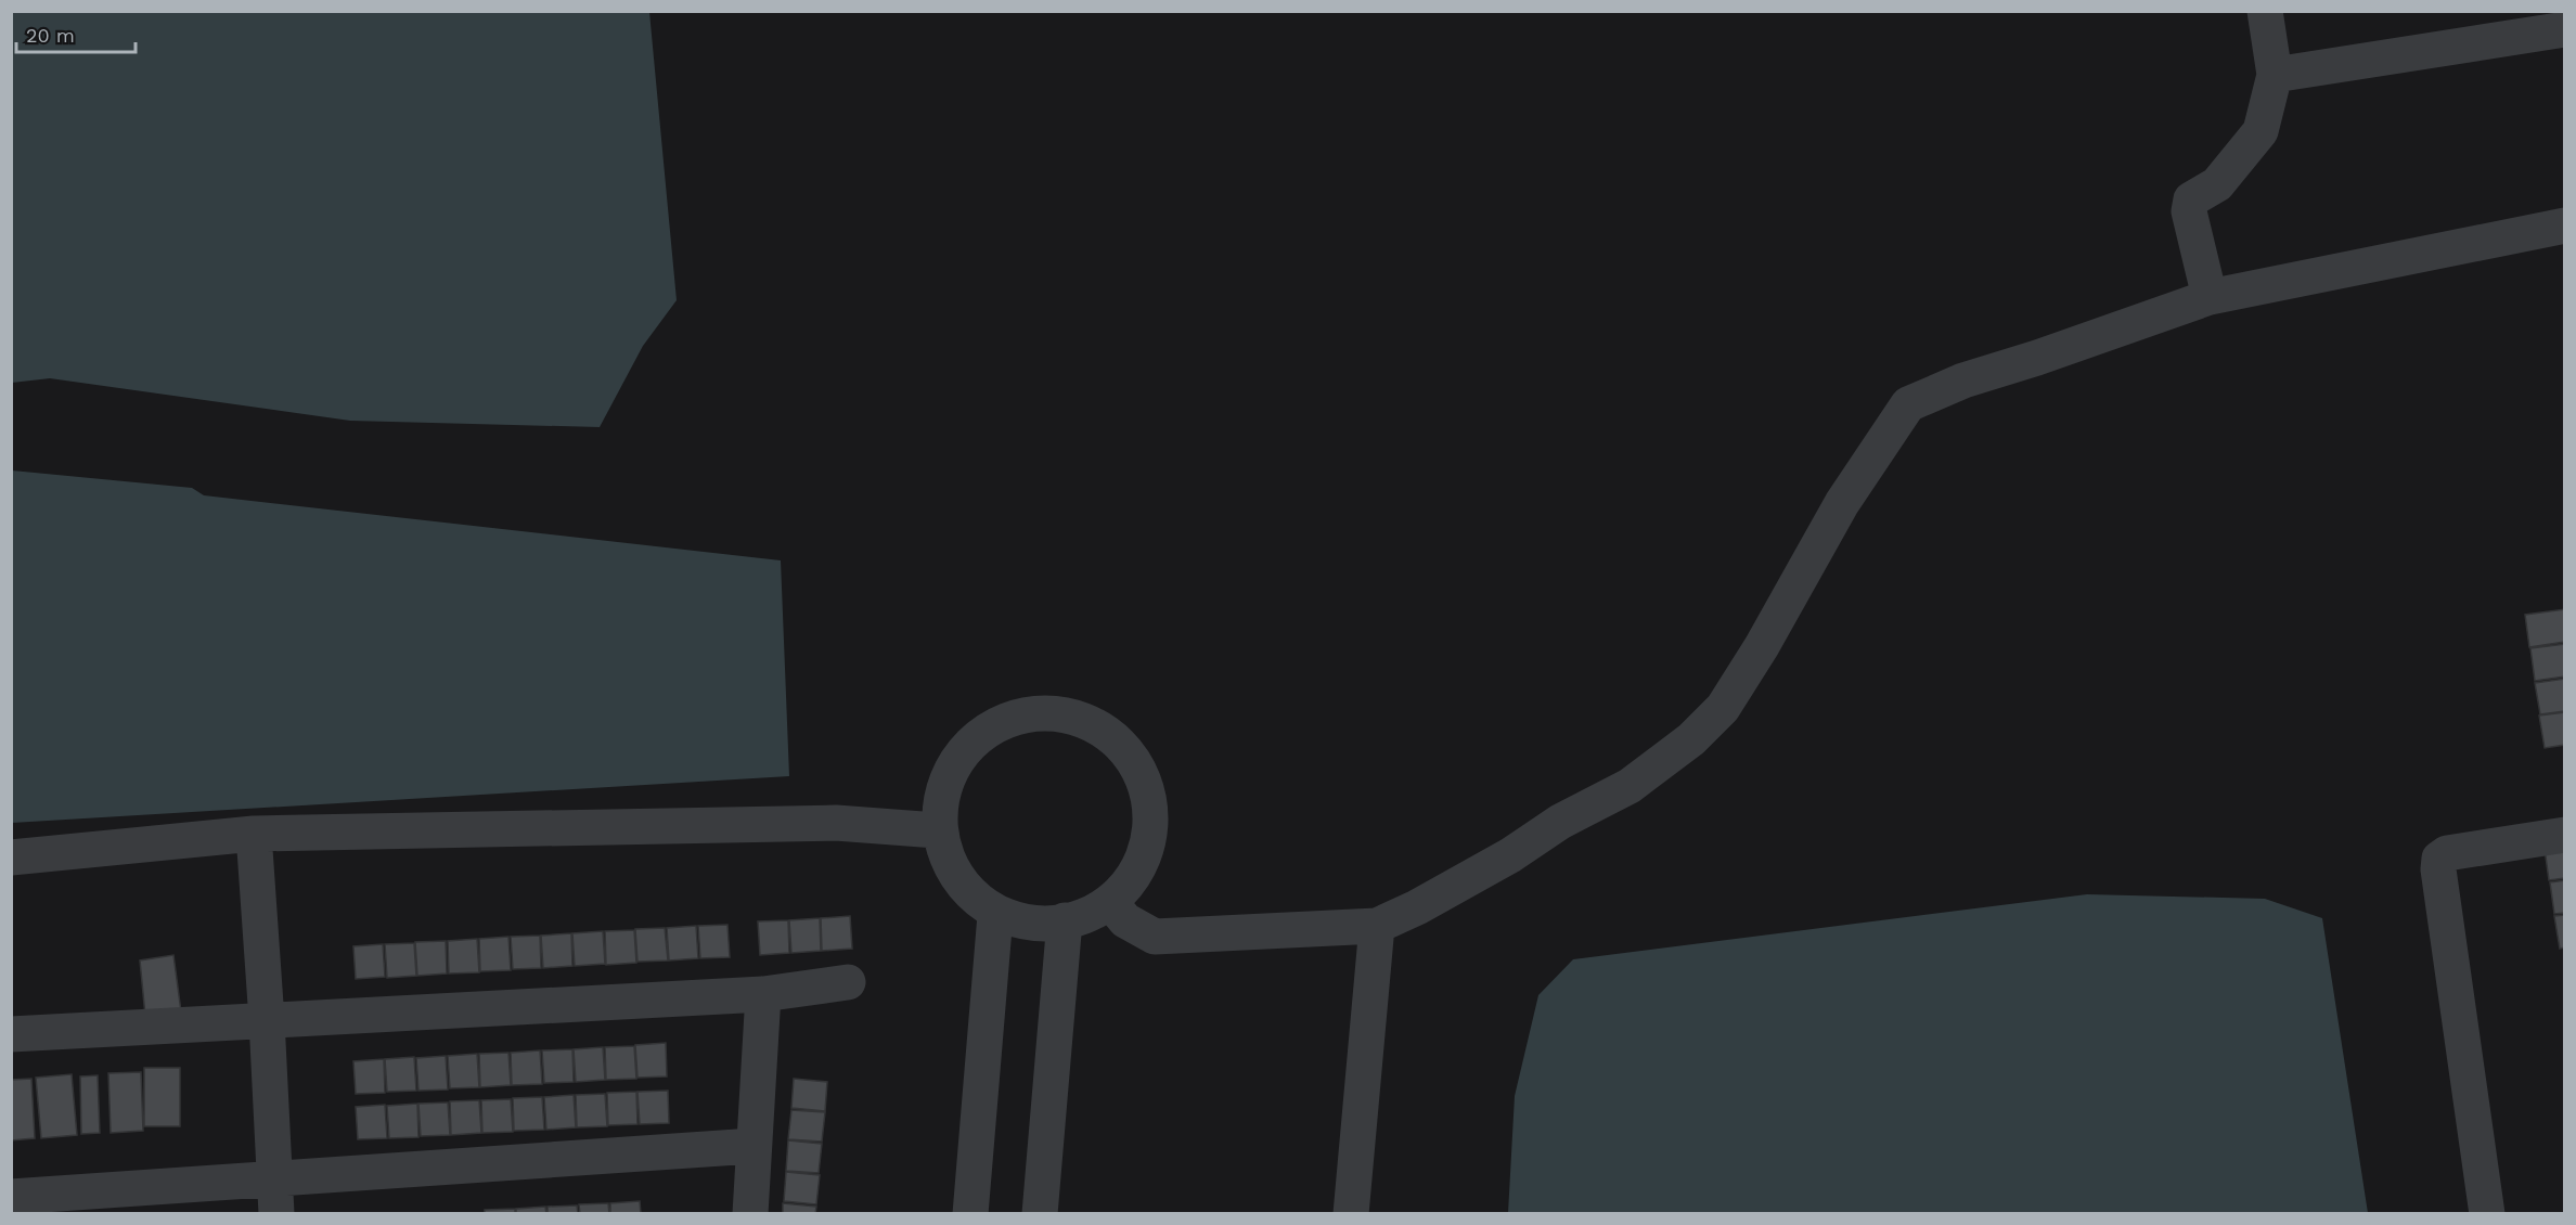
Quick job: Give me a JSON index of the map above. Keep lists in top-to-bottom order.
{
  "scale_bar": "20 m"
}
